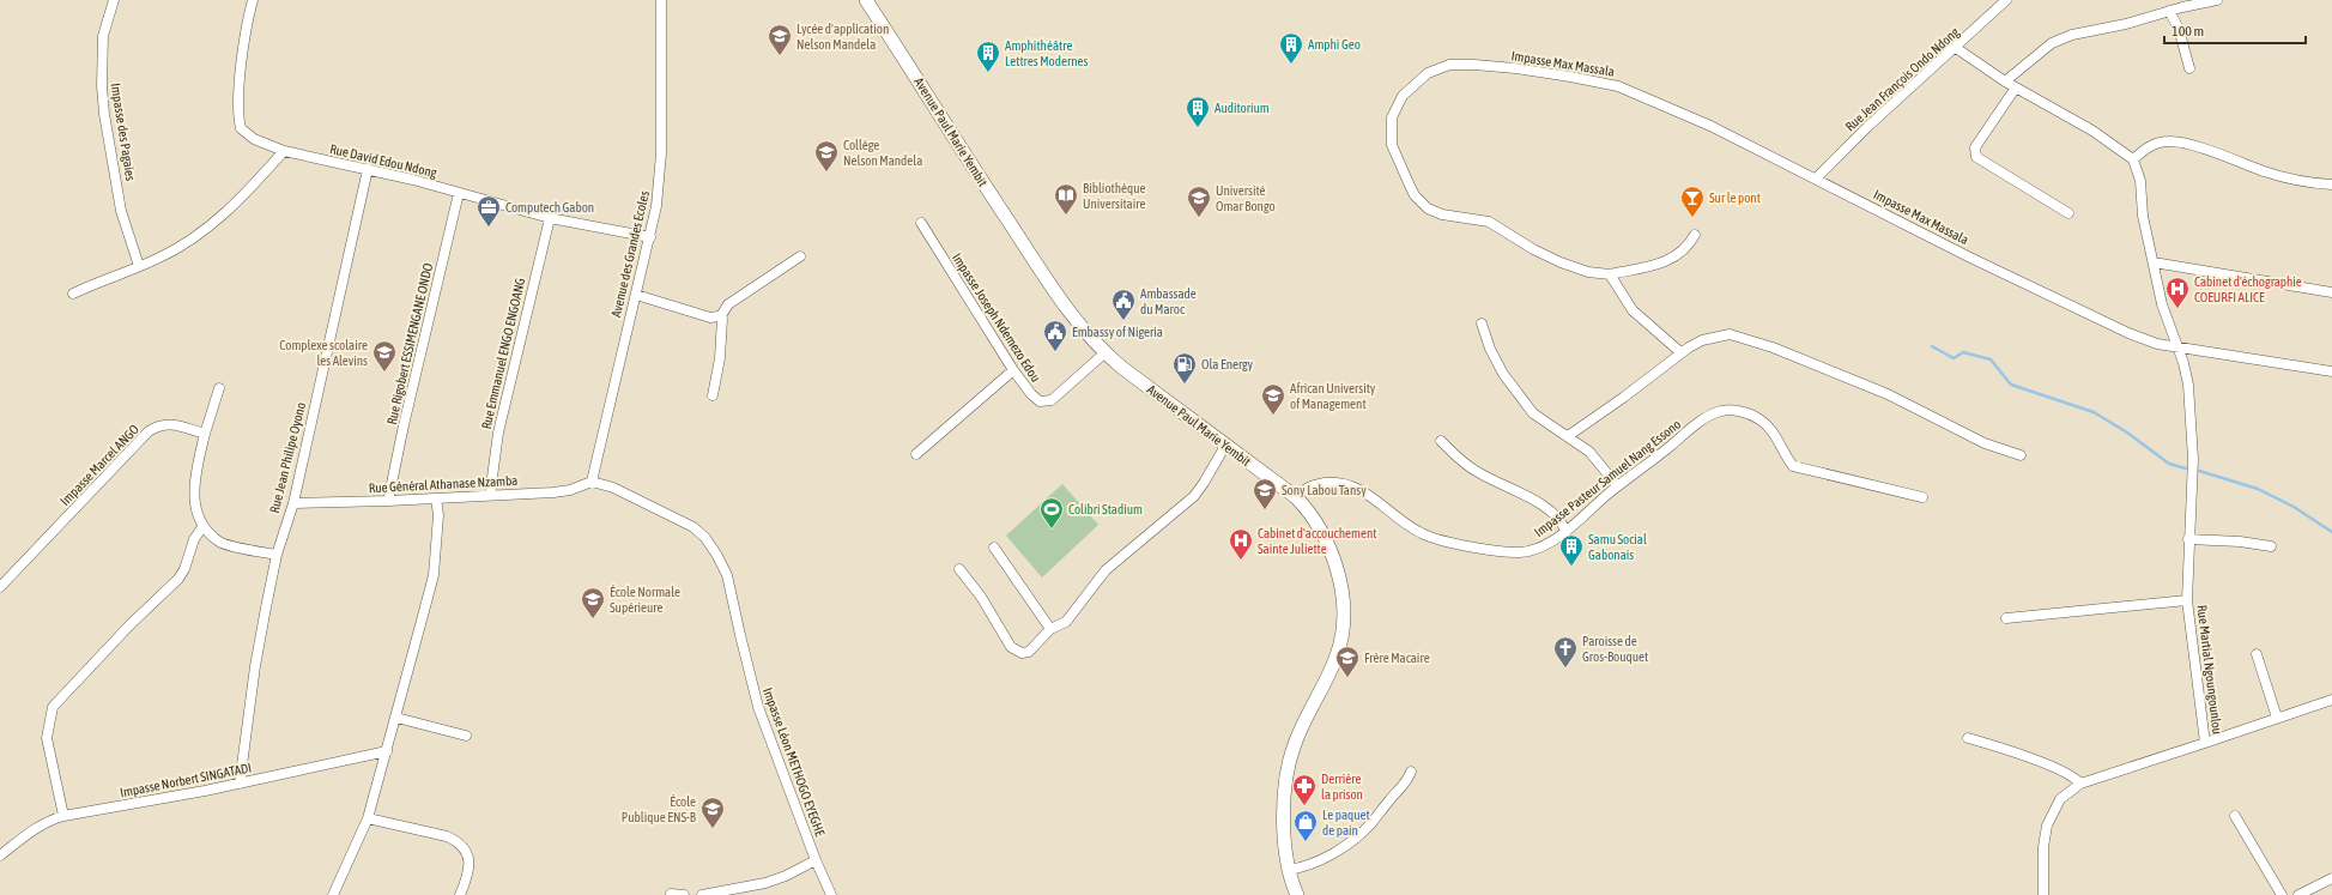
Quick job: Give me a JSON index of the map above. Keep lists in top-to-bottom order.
{
  "streets": {
    "main road": ["Avenue Paul Marie Yembit"],
    "street": [
      "Impasse Max Massala",
      "Rue Jean François Ondo Ndong",
      "Impasse des Pagaies",
      "Rue David Edou Ndong",
      "Avenue des Grandes Ecoles",
      "Impasse Joseph Ndemezo Edou",
      "Rue Rigobert ESSIMENGANE ONDO",
      "Rue Emmanuel ENGO ENGOANG",
      "Rue Jean Philipe Oyono",
      "Impasse Marcel ANGO",
      "Impasse Pasteur Samuel Nang Essono",
      "Rue Général Athanase Nzamba",
      "Rue Martial Ngoungounlou",
      "Impasse Léon METHOGO EYEGHE",
      "Impasse Norbert SINGATADI"
    ]
  },
  "crossings": [
    ["Impasse Max Massala", "Rue Jean François Ondo Ndong"],
    ["Impasse Max Massala", "Rue Martial Ngoungounlou"],
    ["Avenue Paul Marie Yembit", "Impasse Joseph Ndemezo Edou"],
    ["Avenue Paul Marie Yembit", "Impasse Pasteur Samuel Nang Essono"],
    ["Rue David Edou Ndong", "Avenue des Grandes Ecoles"],
    ["Rue David Edou Ndong", "Rue Rigobert ESSIMENGANE ONDO"],
    ["Rue David Edou Ndong", "Rue Emmanuel ENGO ENGOANG"],
    ["Rue David Edou Ndong", "Rue Jean Philipe Oyono"],
    ["Avenue des Grandes Ecoles", "Rue Général Athanase Nzamba"],
    ["Avenue des Grandes Ecoles", "Impasse Léon METHOGO EYEGHE"],
    ["Rue Rigobert ESSIMENGANE ONDO", "Rue Général Athanase Nzamba"],
    ["Rue Emmanuel ENGO ENGOANG", "Rue Général Athanase Nzamba"],
    ["Rue Jean Philipe Oyono", "Rue Général Athanase Nzamba"],
    ["Rue Jean Philipe Oyono", "Impasse Norbert SINGATADI"],
    ["Rue Général Athanase Nzamba", "Impasse Léon METHOGO EYEGHE"]
  ],
  "places": {
    "school or university": [
      "Lycée d'application Nelson Mandela",
      "Collège Nelson Mandela",
      "Université Omar Bongo",
      "Complexe scolaire les Alevins",
      "African University of Management",
      "Sony Labou Tansy",
      "École Normale Supérieure",
      "Frère Macaire",
      "École Publique ENS-B"
    ],
    "building": [
      "Amphi Geo",
      "Amphithéâtre Lettres Modernes",
      "Auditorium",
      "Samu Social Gabonais"
    ],
    "library": ["Bibliothèque Universitaire"],
    "bar": ["Sur le pont"],
    "office": ["Computech Gabon"],
    "hospital": ["Cabinet d'échographie COEURFI ALICE", "Cabinet d'accouchement Sainte Juliette"],
    "public building": ["Ambassade du Maroc", "Embassy of Nigeria"],
    "fuel station": ["Ola Energy"],
    "sports": ["Colibri Stadium"],
    "church": ["Paroisse de Gros-Bouquet"],
    "pharmacy": ["Derrière la prison"],
    "shop": ["Le paquet de pain"]
  },
  "scale_bar": "100 m"
}
